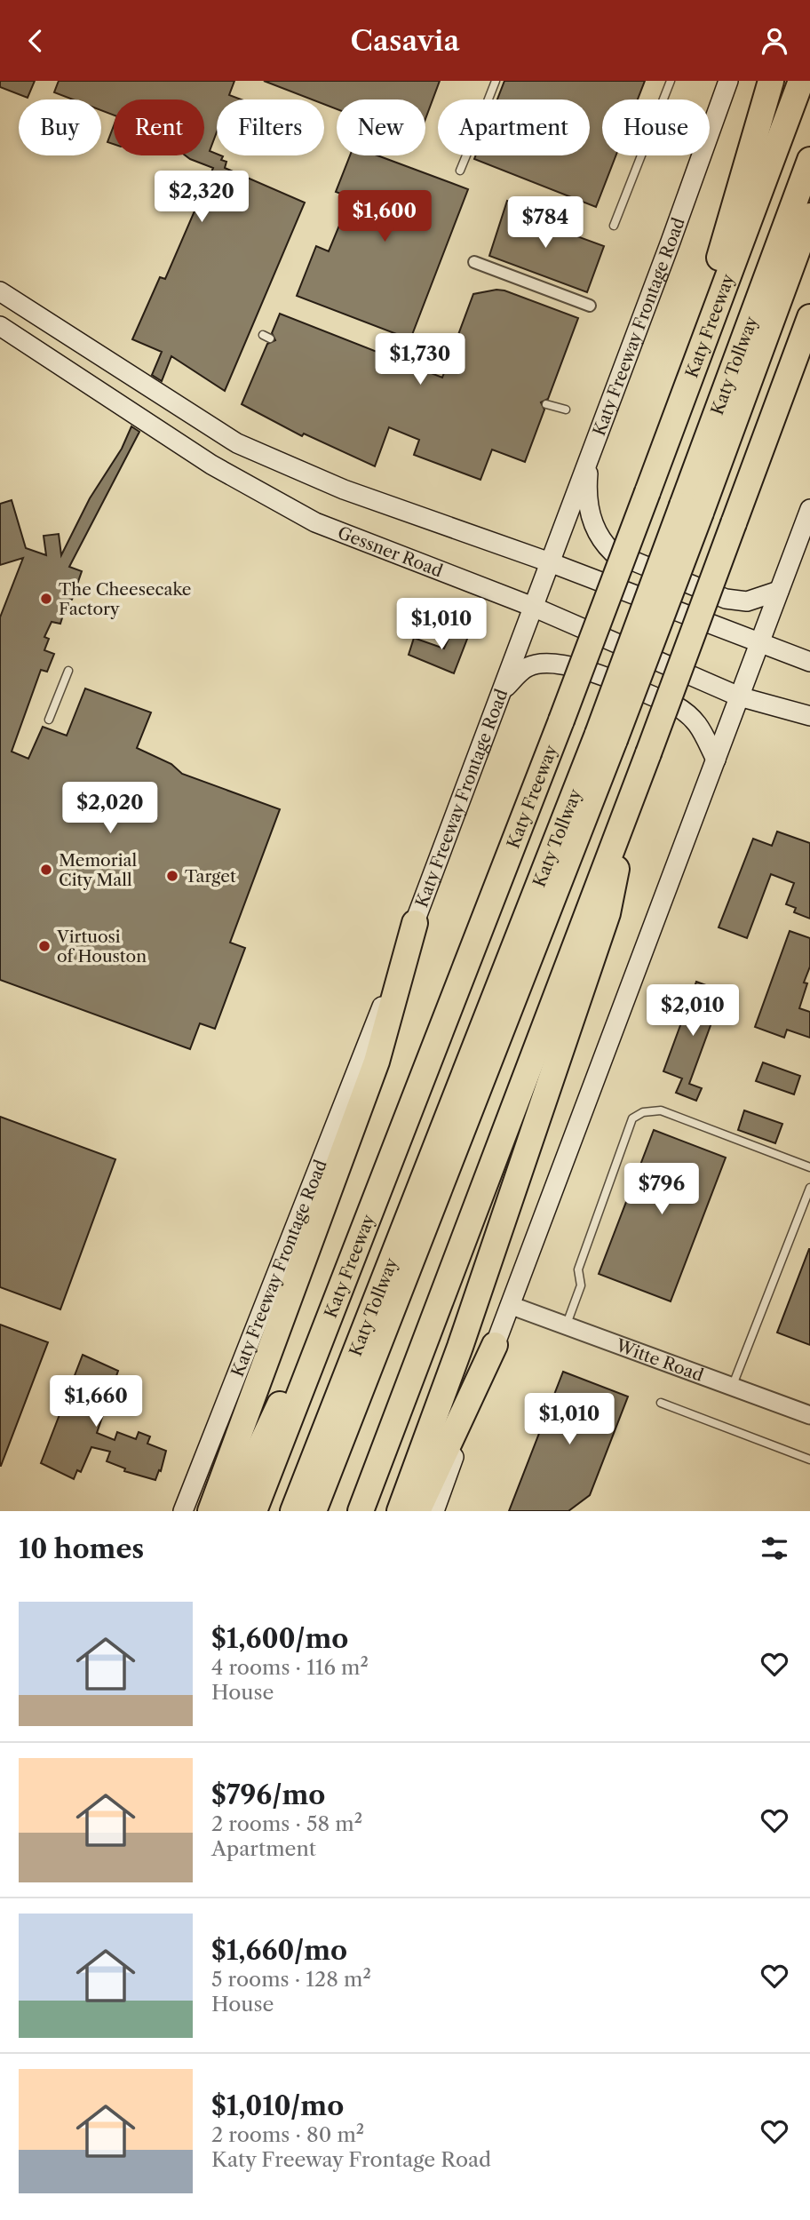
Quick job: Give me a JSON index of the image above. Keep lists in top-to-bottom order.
{
  "streets": {
    "highway": ["Katy Freeway", "Katy Tollway"],
    "main road": ["Katy Freeway Frontage Road", "Gessner Road"],
    "street": ["Witte Road"]
  },
  "crossings": [
    ["Katy Freeway Frontage Road", "Gessner Road"]
  ],
  "places": [
    "The Cheesecake Factory",
    "Memorial City Mall",
    "Target",
    "Virtuosi of Houston"
  ],
  "page": {
    "header": "Casavia",
    "chip": [
      "Buy",
      "Rent",
      "Filters",
      "New",
      "Apartment",
      "House"
    ],
    "price": [
      "$2,320",
      "$1,600",
      "$784",
      "$1,730",
      "$1,010",
      "$2,020",
      "$2,010",
      "$796",
      "$1,660",
      "$1,010"
    ],
    "heading": "10 homes",
    "list": [
      {
        "name": "$1,600/mo",
        "note": "4 rooms · 116 m² · House"
      },
      {
        "name": "$796/mo",
        "note": "2 rooms · 58 m² · Apartment"
      },
      {
        "name": "$1,660/mo",
        "note": "5 rooms · 128 m² · House"
      },
      {
        "name": "$1,010/mo",
        "note": "2 rooms · 80 m² · Katy Freeway Frontage Road"
      }
    ]
  }
}
